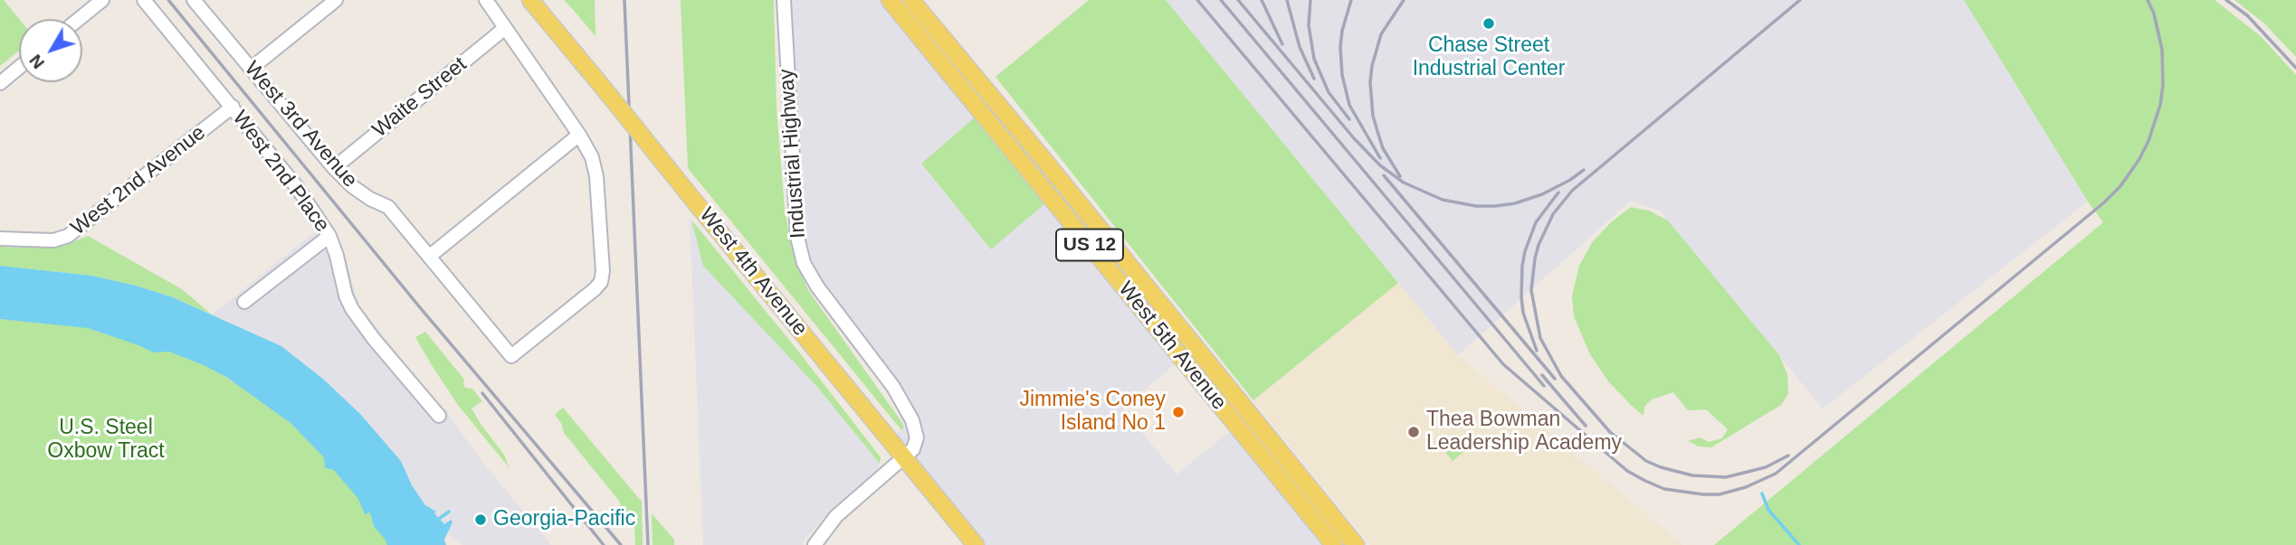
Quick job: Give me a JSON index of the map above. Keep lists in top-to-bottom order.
{
  "streets": {
    "main road": ["US 12", "West 4th Avenue", "West 5th Avenue"],
    "street": [
      "Waite Street",
      "West 3rd Avenue",
      "Industrial Highway",
      "West 2nd Place",
      "West 2nd Avenue"
    ]
  },
  "crossings": [
    ["Waite Street", "West 3rd Avenue"],
    ["Industrial Highway", "West 4th Avenue"],
    ["West 2nd Place", "West 2nd Avenue"]
  ],
  "parks": ["U.S. Steel Oxbow Tract"],
  "places": [
    "Chase Street Industrial Center",
    "Jimmie's Coney Island No 1",
    "Thea Bowman Leadership Academy",
    "Georgia-Pacific"
  ],
  "north": "bottom left"
}
